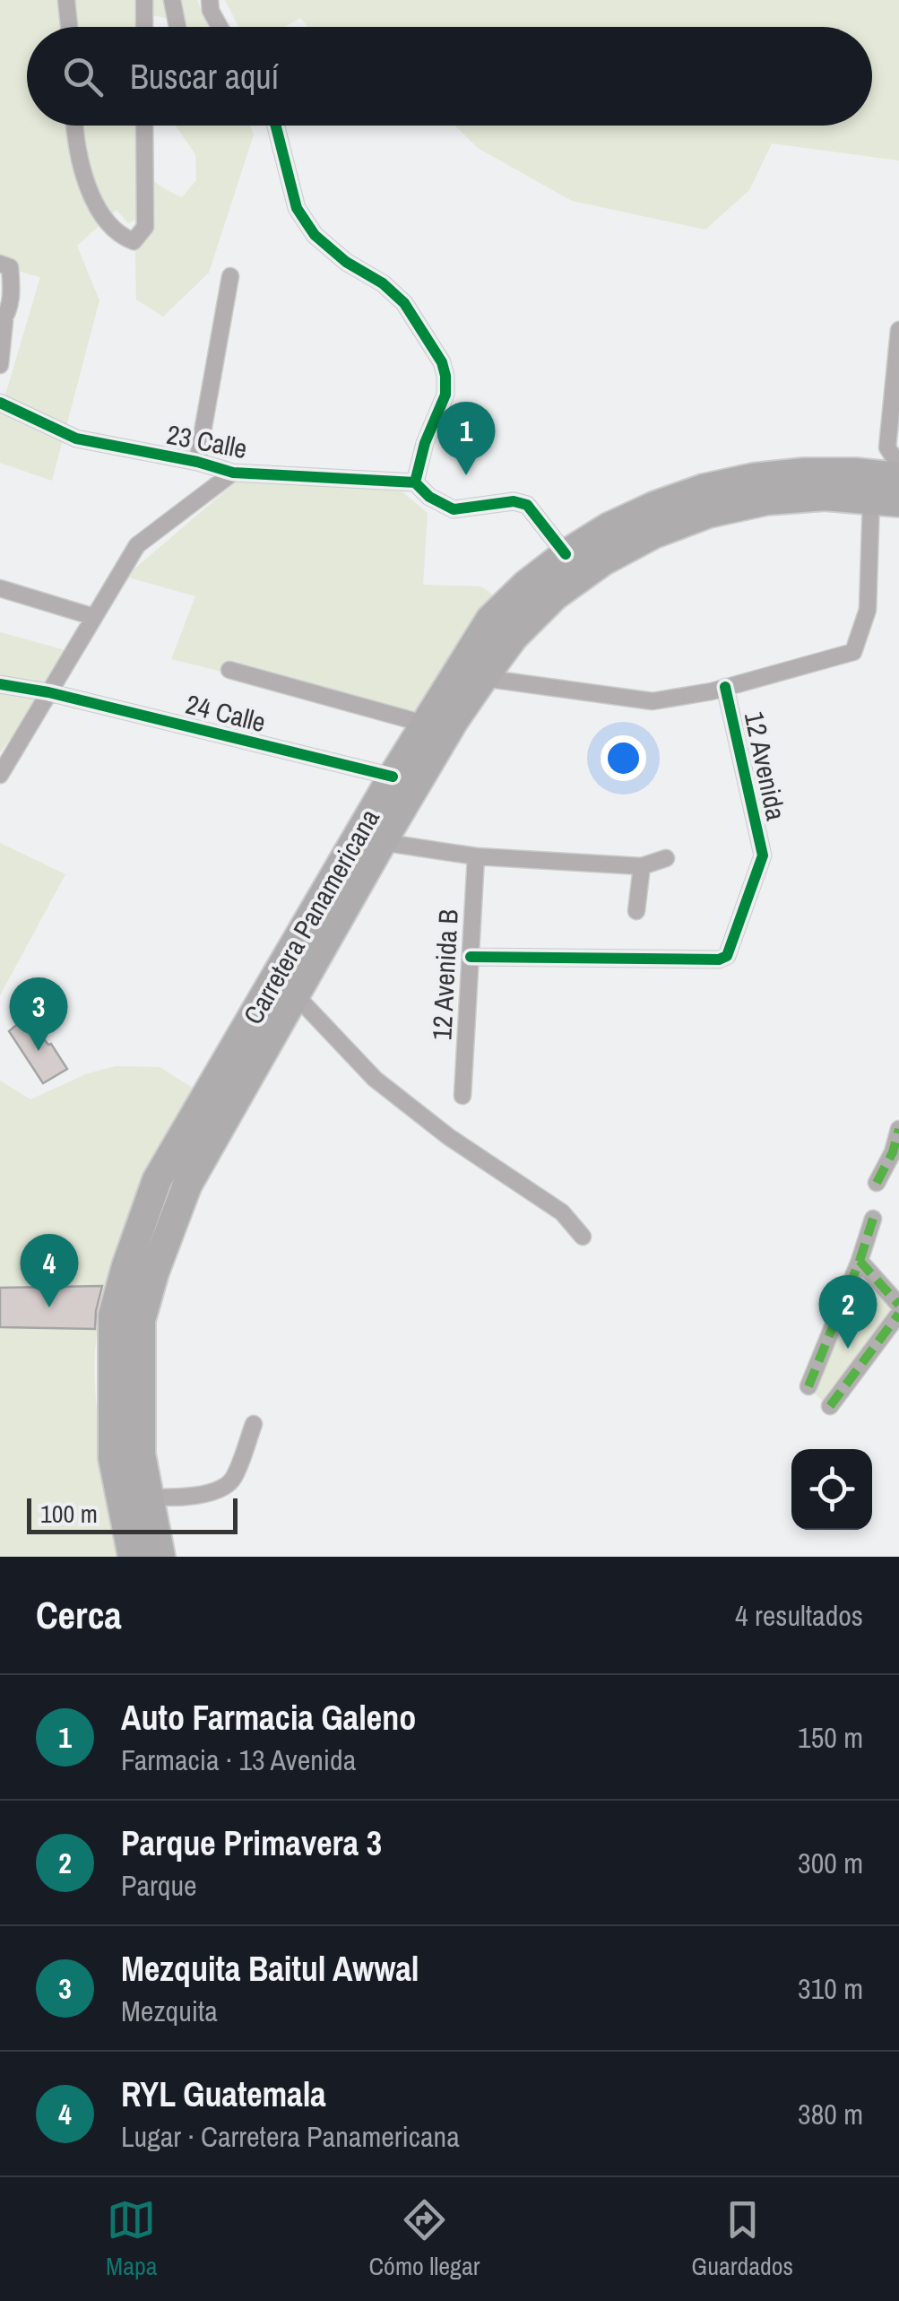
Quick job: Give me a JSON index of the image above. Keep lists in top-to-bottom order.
{
  "streets": {
    "highway": ["Carretera Panamericana"],
    "street": [
      "23 Calle",
      "24 Calle",
      "12 Avenida",
      "12 Avenida B"
    ]
  },
  "crossings": [
    ["24 Calle", "Carretera Panamericana"],
    ["12 Avenida", "12 Avenida B"]
  ],
  "scale_bar": "100 m",
  "page": {
    "search": "Buscar aquí",
    "pins": [
      "1",
      "3",
      "4",
      "2"
    ],
    "scale": "100 m",
    "heading": ["Cerca", "4 resultados"],
    "list": [
      {
        "mark": "1",
        "name": "Auto Farmacia Galeno",
        "note": "Farmacia · 13 Avenida",
        "value": "150 m"
      },
      {
        "mark": "2",
        "name": "Parque Primavera 3",
        "note": "Parque",
        "value": "300 m"
      },
      {
        "mark": "3",
        "name": "Mezquita Baitul Awwal",
        "note": "Mezquita",
        "value": "310 m"
      },
      {
        "mark": "4",
        "name": "RYL Guatemala",
        "note": "Lugar · Carretera Panamericana",
        "value": "380 m"
      }
    ],
    "nav": ["Mapa", "Cómo llegar", "Guardados"]
  }
}
